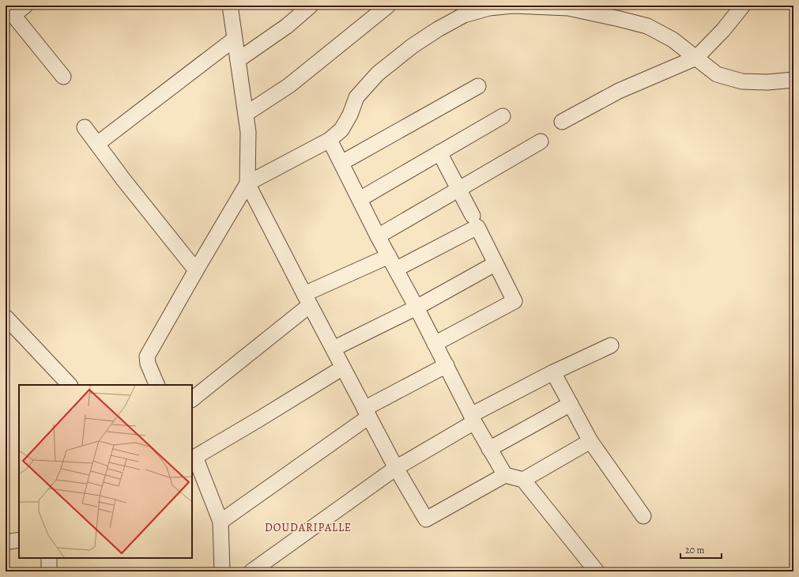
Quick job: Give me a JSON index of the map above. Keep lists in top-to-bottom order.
{
  "districts": ["DOUDARIPALLE"],
  "scale_bar": "20 m"
}
